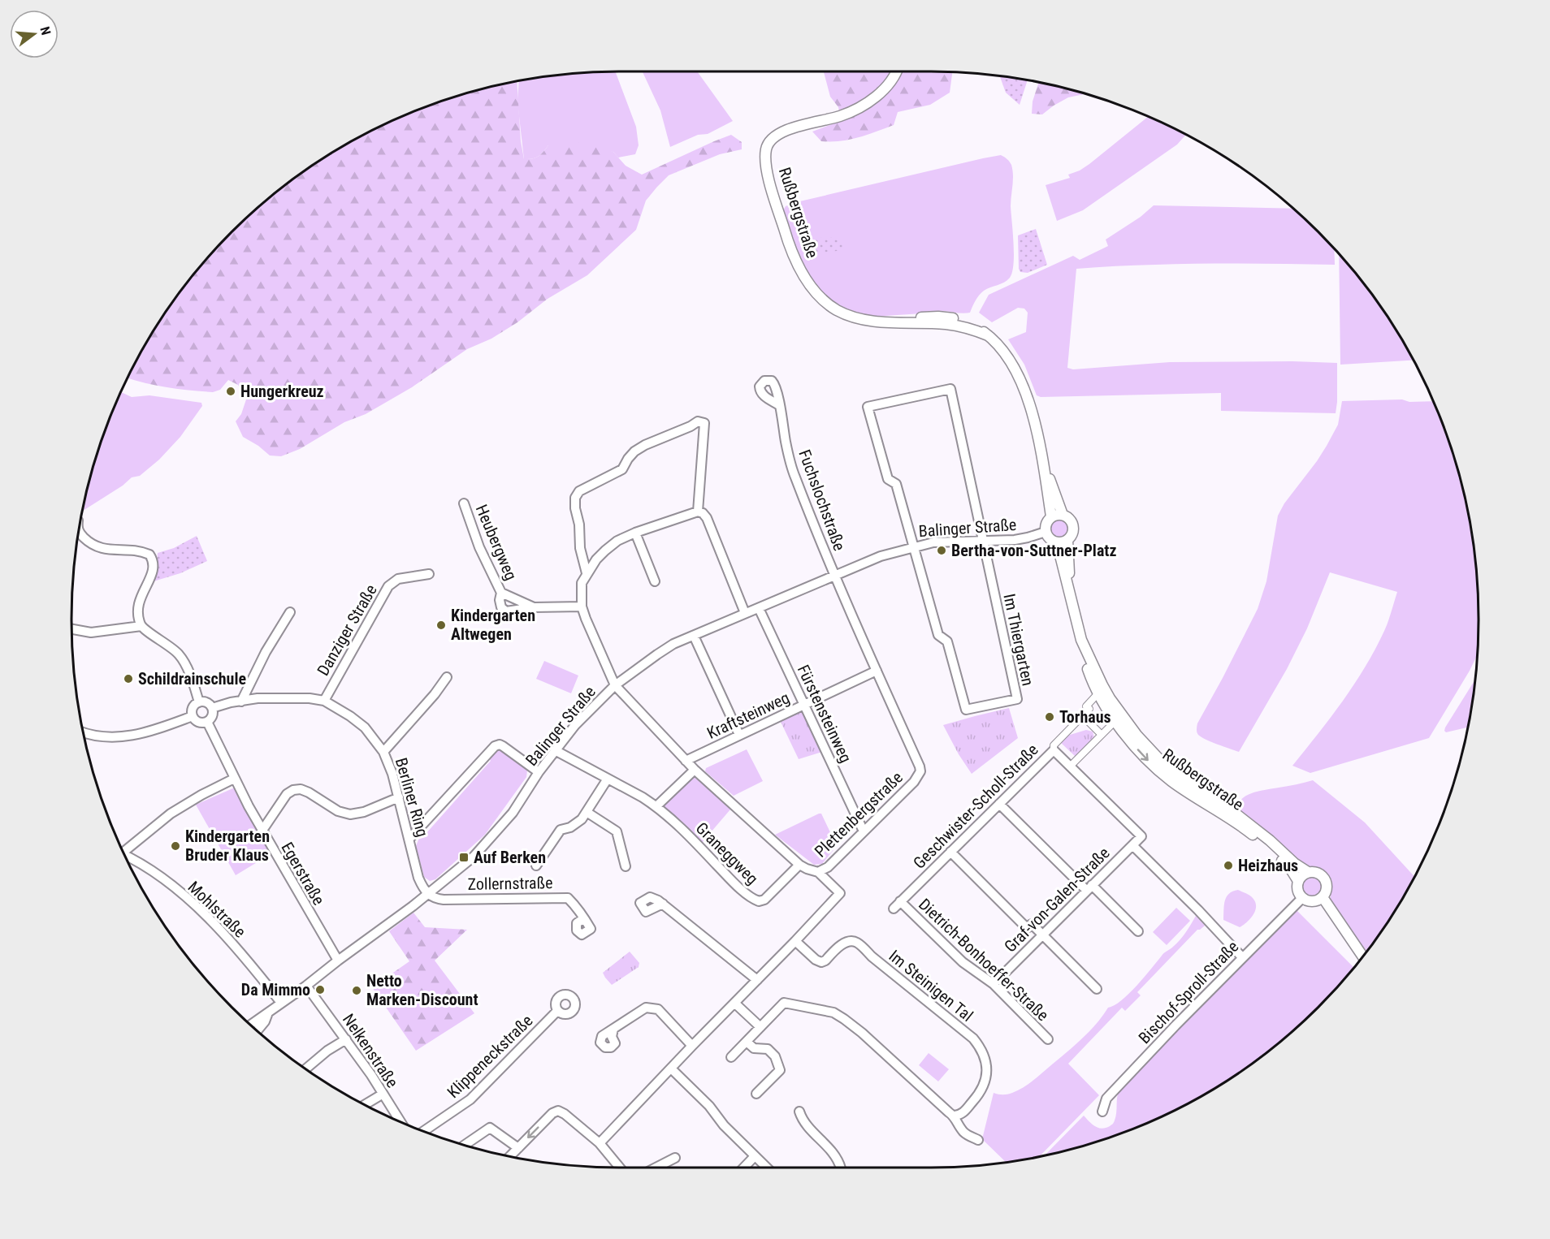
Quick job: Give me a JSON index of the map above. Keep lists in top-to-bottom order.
{
  "streets": {
    "street": [
      "Rußbergstraße",
      "Fuchslochstraße",
      "Balinger Straße",
      "Heubergweg",
      "Danziger Straße",
      "Im Thiergarten",
      "Fürstensteinweg",
      "Kraftsteinweg",
      "Berliner Ring",
      "Geschwister-Scholl-Straße",
      "Plettenbergstraße",
      "Graneggweg",
      "Egerstraße",
      "Zollernstraße",
      "Graf-von-Galen-Straße",
      "Mohlstraße",
      "Dietrich-Bonhoeffer-Straße",
      "Im Steinigen Tal",
      "Bischof-Sproll-Straße",
      "Nelkenstraße",
      "Klippeneckstraße"
    ]
  },
  "crossings": [
    ["Rußbergstraße", "Balinger Straße"],
    ["Rußbergstraße", "Bischof-Sproll-Straße"],
    ["Fuchslochstraße", "Balinger Straße"],
    ["Fuchslochstraße", "Plettenbergstraße"],
    ["Balinger Straße", "Im Thiergarten"],
    ["Balinger Straße", "Fürstensteinweg"],
    ["Balinger Straße", "Berliner Ring"],
    ["Balinger Straße", "Plettenbergstraße"],
    ["Balinger Straße", "Graneggweg"],
    ["Balinger Straße", "Egerstraße"],
    ["Balinger Straße", "Zollernstraße"],
    ["Balinger Straße", "Mohlstraße"],
    ["Balinger Straße", "Nelkenstraße"],
    ["Heubergweg", "Plettenbergstraße"],
    ["Danziger Straße", "Berliner Ring"],
    ["Fürstensteinweg", "Kraftsteinweg"],
    ["Fürstensteinweg", "Plettenbergstraße"],
    ["Kraftsteinweg", "Plettenbergstraße"],
    ["Berliner Ring", "Egerstraße"],
    ["Berliner Ring", "Zollernstraße"],
    ["Geschwister-Scholl-Straße", "Graf-von-Galen-Straße"],
    ["Geschwister-Scholl-Straße", "Dietrich-Bonhoeffer-Straße"],
    ["Plettenbergstraße", "Graneggweg"],
    ["Graf-von-Galen-Straße", "Dietrich-Bonhoeffer-Straße"]
  ],
  "places": {
    "other": [
      "Hungerkreuz",
      "Bertha-von-Suttner-Platz",
      "Kindergarten Altwegen",
      "Schildrainschule",
      "Torhaus",
      "Kindergarten Bruder Klaus",
      "Heizhaus",
      "Da Mimmo",
      "Netto Marken-Discount"
    ],
    "transit": ["Auf Berken"]
  },
  "north": "right"
}
